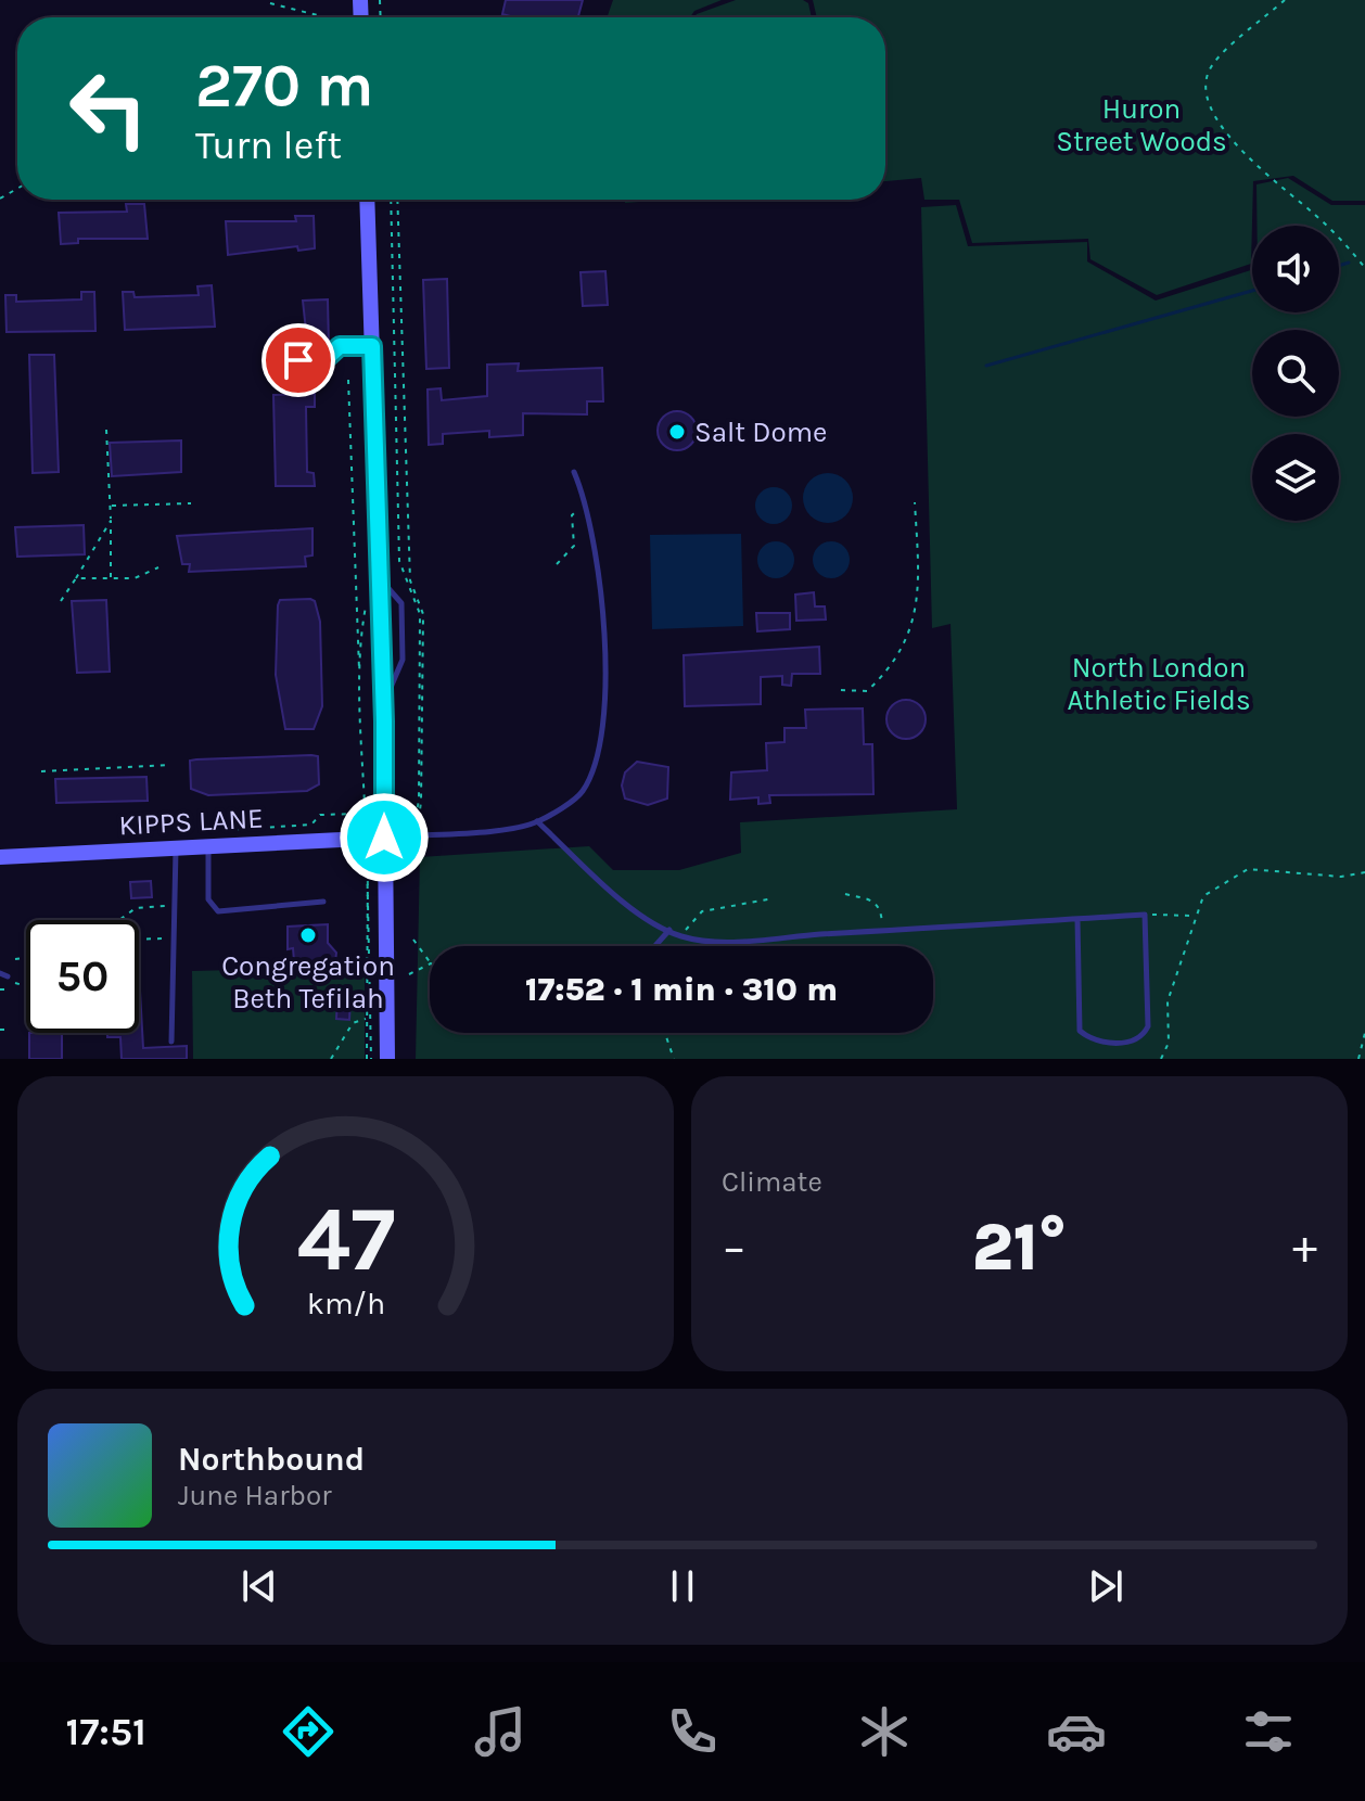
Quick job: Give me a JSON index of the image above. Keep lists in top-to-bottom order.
{
  "streets": {
    "main road": ["KIPPS LANE"]
  },
  "parks": ["Huron Street Woods", "North London Athletic Fields"],
  "places": ["Salt Dome", "Congregation Beth Tefilah"],
  "page": {
    "turn": ["270 m", "Turn left"],
    "limit": "50",
    "trip": "17:52 · 1 min · 310 m",
    "tile": "Climate",
    "heat": ["−", "21°", "+"],
    "song": ["Northbound", "June Harbor"],
    "tabs": "17:51",
    "gauge": ["47", "km/h"]
  }
}
